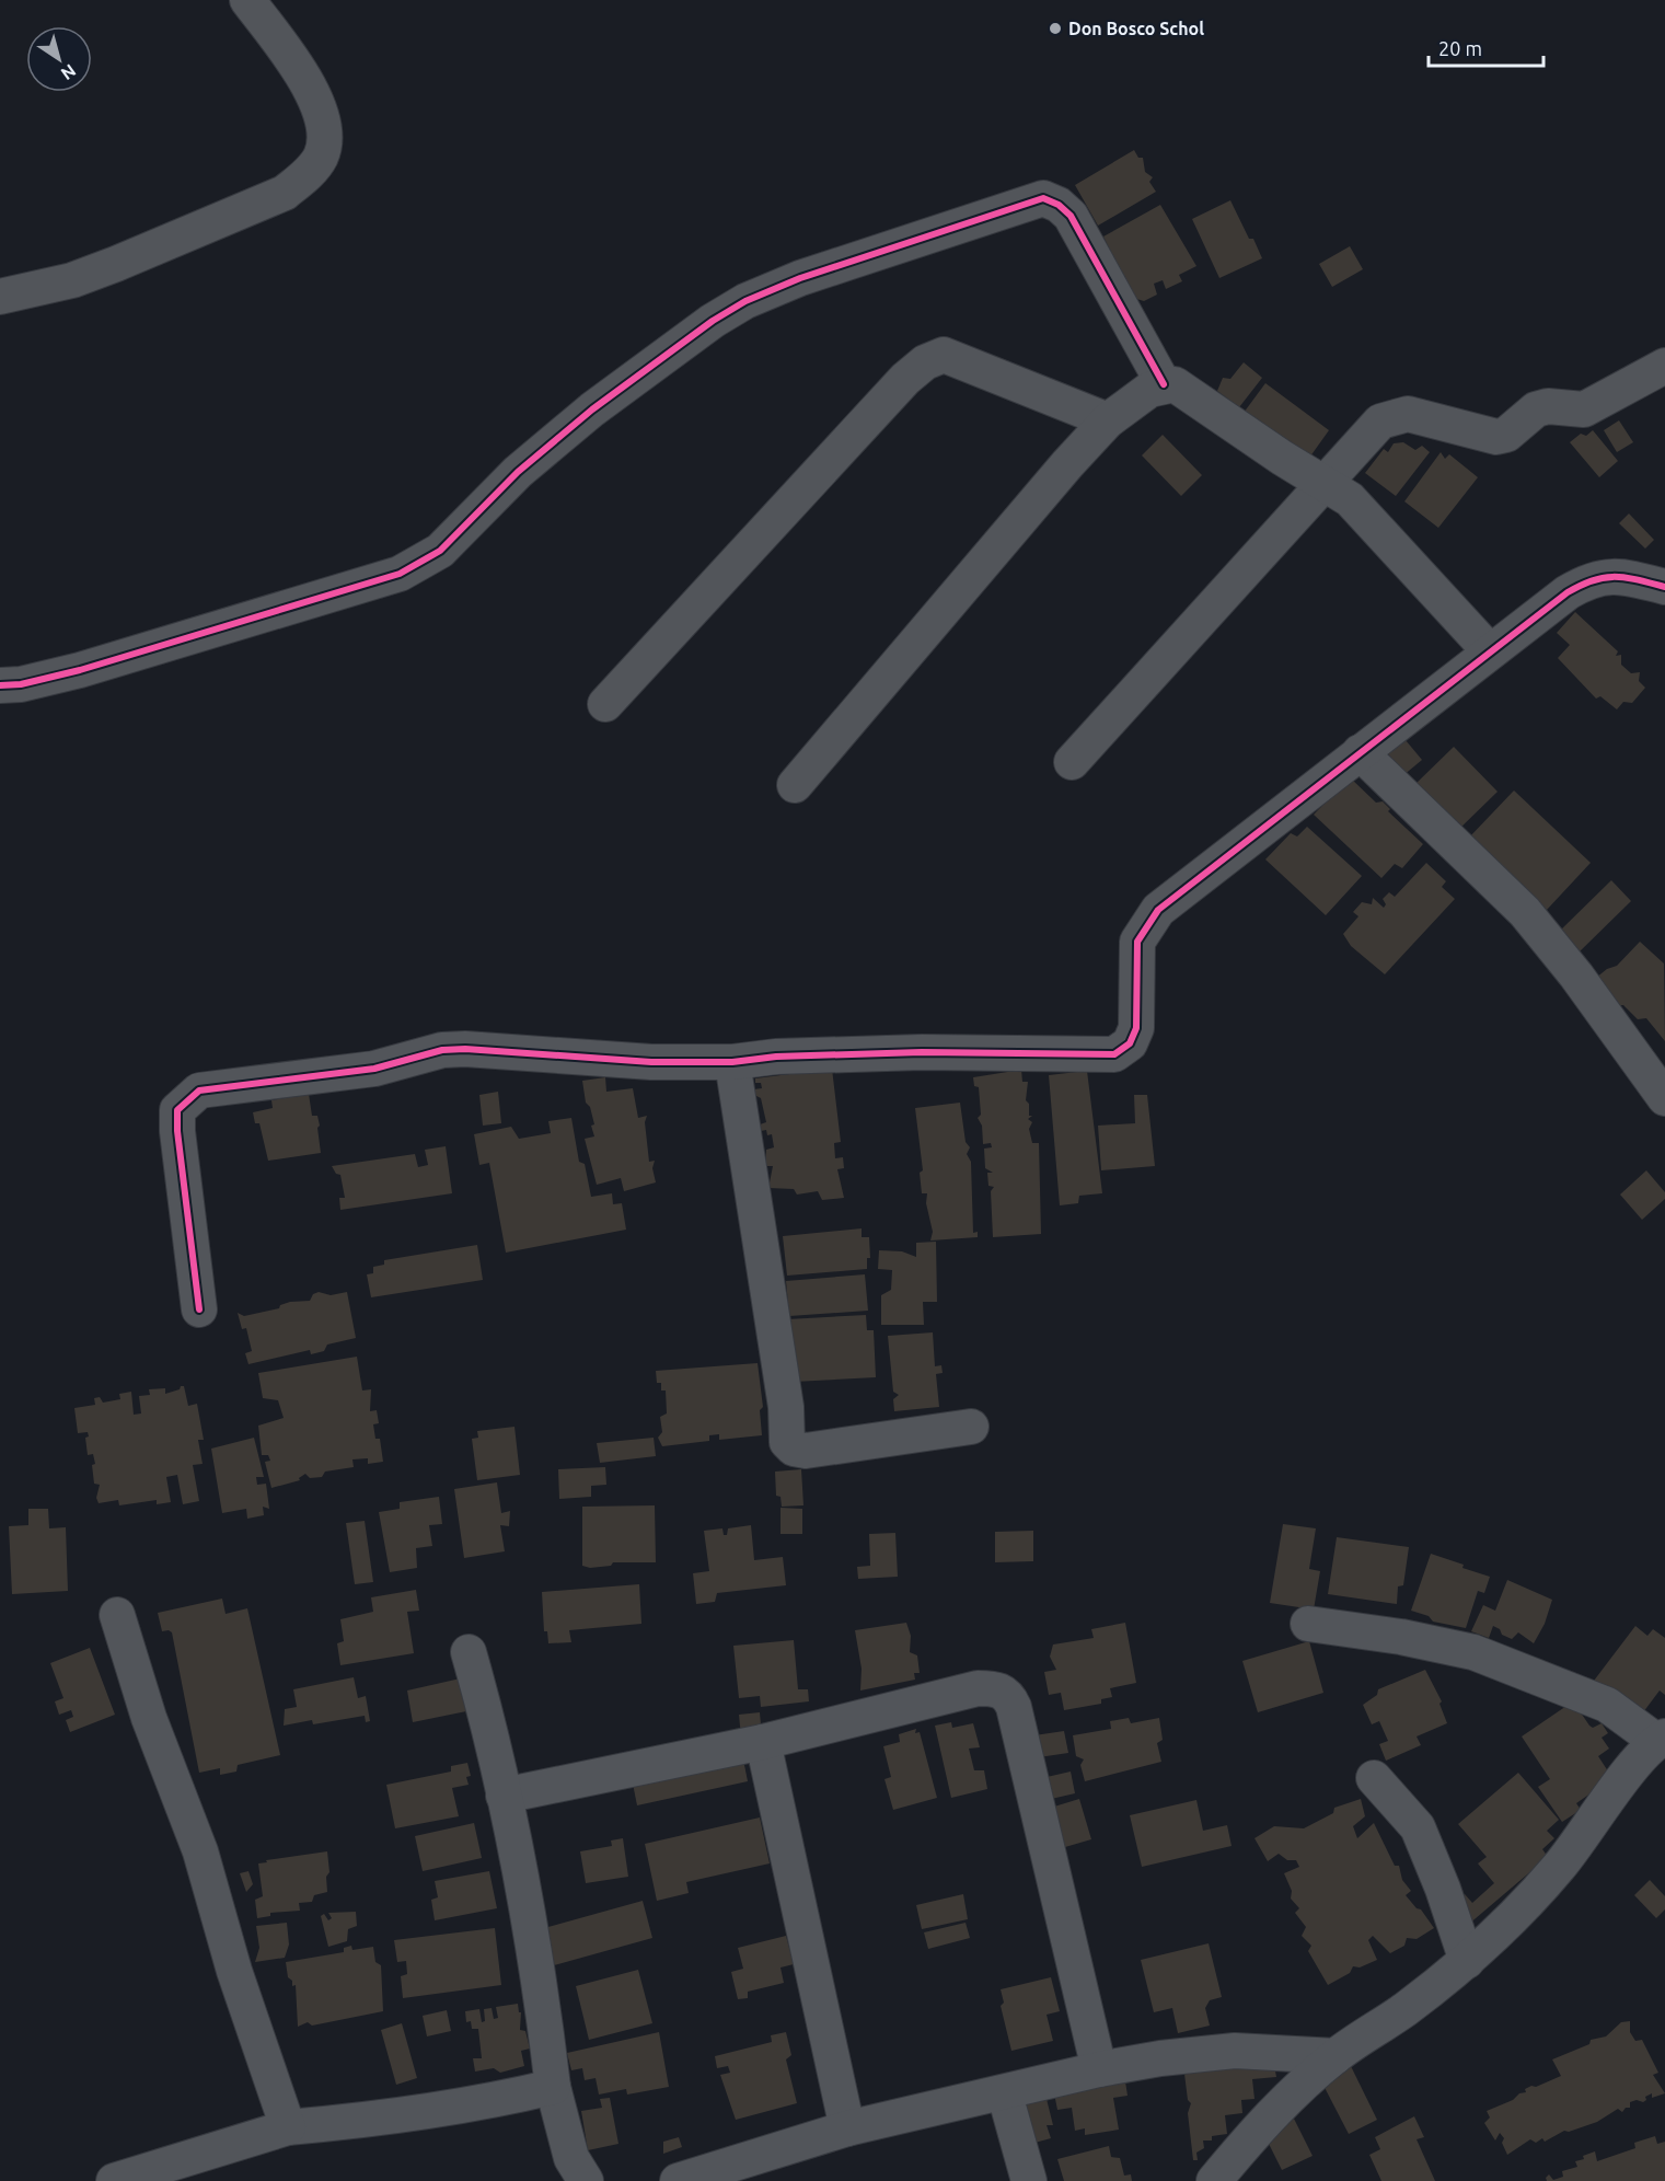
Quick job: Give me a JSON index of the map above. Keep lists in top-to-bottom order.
{
  "places": ["Don Bosco Schol"],
  "scale_bar": "20 m",
  "north": "bottom right"
}
